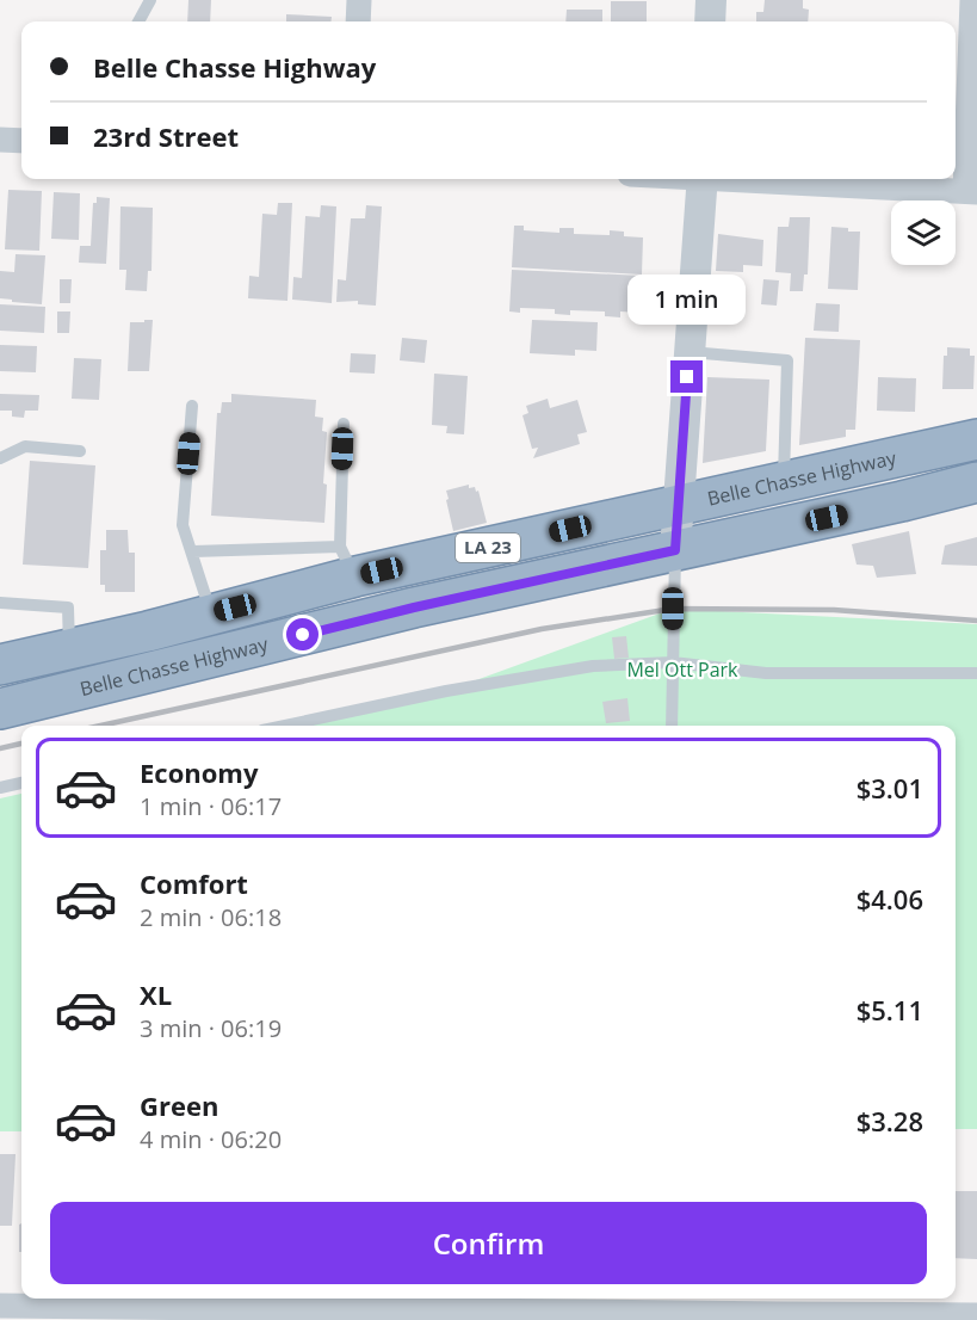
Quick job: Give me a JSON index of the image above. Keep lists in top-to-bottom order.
{
  "streets": {
    "highway": ["Belle Chasse Highway", "LA 23"]
  },
  "parks": ["Mel Ott Park"],
  "page": {
    "banner": ["Belle Chasse Highway", "23rd Street"],
    "bubble": "1 min",
    "list": [
      {
        "name": "Economy",
        "note": "1 min · 06:17",
        "value": "$3.01"
      },
      {
        "name": "Comfort",
        "note": "2 min · 06:18",
        "value": "$4.06"
      },
      {
        "name": "XL",
        "note": "3 min · 06:19",
        "value": "$5.11"
      },
      {
        "name": "Green",
        "note": "4 min · 06:20",
        "value": "$3.28"
      }
    ],
    "buttons": "Confirm"
  }
}
